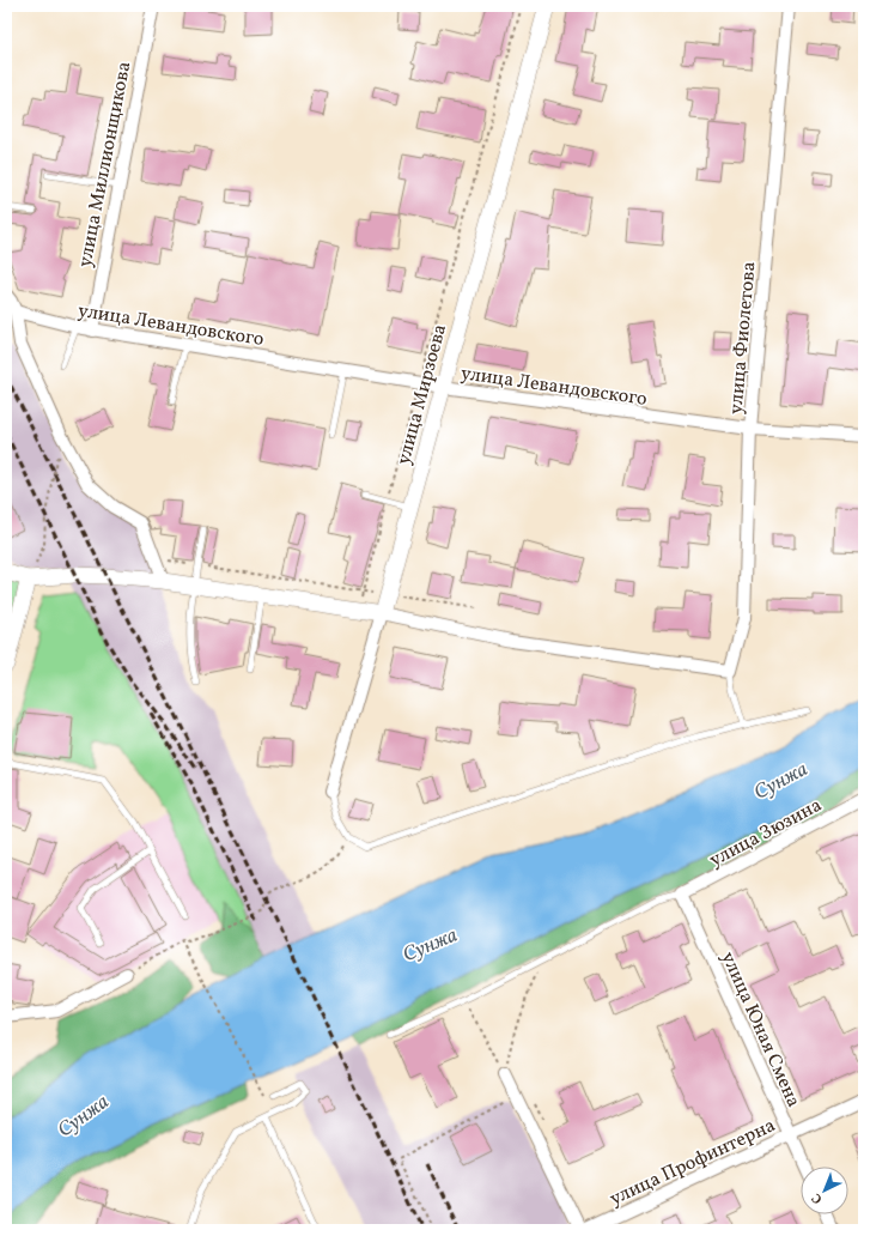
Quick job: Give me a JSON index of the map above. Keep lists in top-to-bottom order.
{
  "streets": {
    "street": [
      "улица Миллионщикова",
      "улица Левандовского",
      "улица Фиолетова",
      "улица Мирзоева",
      "улица Зюзина",
      "улица Юная Смена",
      "улица Профинтерна"
    ]
  },
  "crossings": [
    ["улица Миллионщикова", "улица Левандовского"],
    ["улица Левандовского", "улица Фиолетова"],
    ["улица Левандовского", "улица Мирзоева"],
    ["улица Зюзина", "улица Юная Смена"],
    ["улица Юная Смена", "улица Профинтерна"]
  ],
  "water": ["Сунжа"],
  "north": "bottom left"
}
